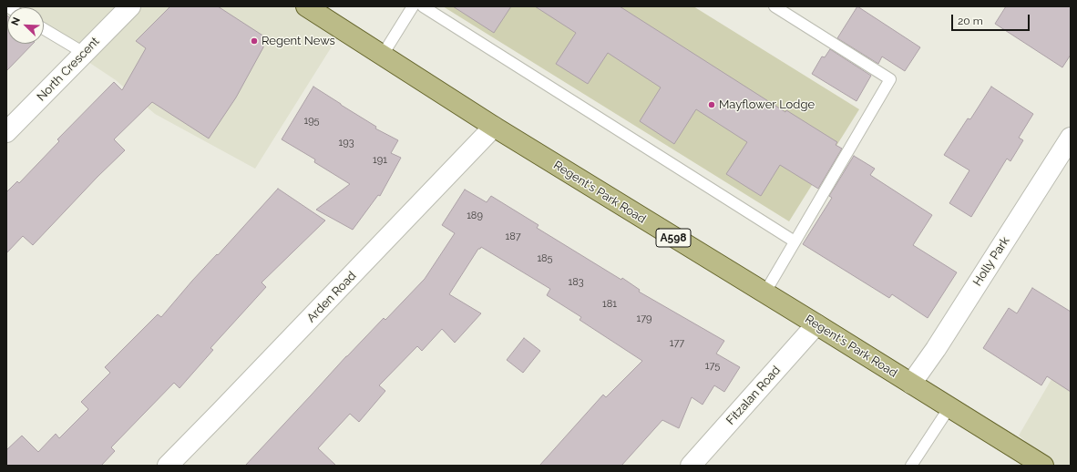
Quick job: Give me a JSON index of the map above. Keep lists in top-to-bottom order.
{
  "streets": {
    "main road": ["Regent's Park Road", "A598"],
    "street": [
      "North Crescent",
      "Holly Park",
      "Arden Road",
      "Fitzalan Road"
    ]
  },
  "crossings": [
    ["Regent's Park Road", "Holly Park"],
    ["Regent's Park Road", "Arden Road"],
    ["Regent's Park Road", "Fitzalan Road"]
  ],
  "places": ["Regent News", "Mayflower Lodge"],
  "house_numbers": [
    "195",
    "193",
    "191",
    "189",
    "187",
    "185",
    "183",
    "181",
    "179",
    "177",
    "175"
  ],
  "scale_bar": "20 m",
  "north": "top left"
}
